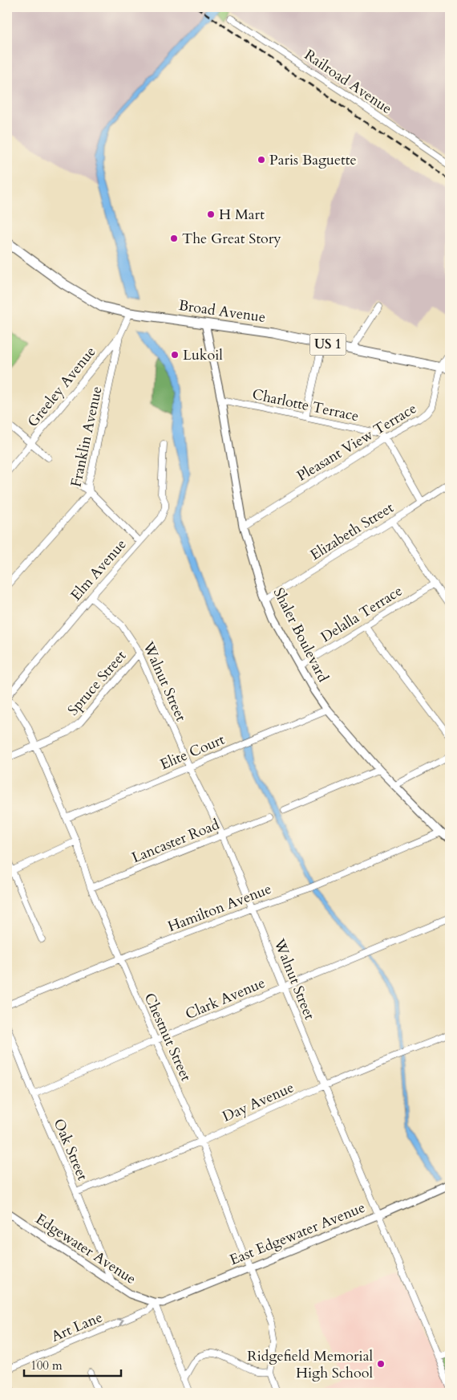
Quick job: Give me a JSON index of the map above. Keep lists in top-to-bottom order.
{
  "streets": {
    "main road": ["Broad Avenue", "US 1"],
    "street": [
      "Railroad Avenue",
      "Greeley Avenue",
      "Charlotte Terrace",
      "Franklin Avenue",
      "Pleasant View Terrace",
      "Elizabeth Street",
      "Elm Avenue",
      "Delalla Terrace",
      "Shaler Boulevard",
      "Walnut Street",
      "Spruce Street",
      "Elite Court",
      "Lancaster Road",
      "Hamilton Avenue",
      "Clark Avenue",
      "Chestnut Street",
      "Day Avenue",
      "Oak Street",
      "East Edgewater Avenue",
      "Edgewater Avenue",
      "Art Lane"
    ]
  },
  "crossings": [
    ["Broad Avenue", "Franklin Avenue"],
    ["Broad Avenue", "Pleasant View Terrace"],
    ["Broad Avenue", "Shaler Boulevard"],
    ["Greeley Avenue", "Franklin Avenue"],
    ["Charlotte Terrace", "Pleasant View Terrace"],
    ["Charlotte Terrace", "Shaler Boulevard"],
    ["Pleasant View Terrace", "Shaler Boulevard"],
    ["Elizabeth Street", "Shaler Boulevard"],
    ["Elm Avenue", "Walnut Street"],
    ["Elm Avenue", "Chestnut Street"],
    ["Delalla Terrace", "Shaler Boulevard"],
    ["Shaler Boulevard", "Elite Court"],
    ["Shaler Boulevard", "Hamilton Avenue"],
    ["Walnut Street", "Spruce Street"],
    ["Walnut Street", "Elite Court"],
    ["Walnut Street", "Lancaster Road"],
    ["Walnut Street", "Hamilton Avenue"],
    ["Walnut Street", "Clark Avenue"],
    ["Walnut Street", "Day Avenue"],
    ["Walnut Street", "East Edgewater Avenue"],
    ["Spruce Street", "Chestnut Street"],
    ["Elite Court", "Chestnut Street"],
    ["Lancaster Road", "Chestnut Street"],
    ["Hamilton Avenue", "Chestnut Street"],
    ["Clark Avenue", "Chestnut Street"],
    ["Clark Avenue", "Oak Street"],
    ["Chestnut Street", "Day Avenue"],
    ["Chestnut Street", "East Edgewater Avenue"],
    ["Day Avenue", "Oak Street"],
    ["Oak Street", "Edgewater Avenue"],
    ["East Edgewater Avenue", "Edgewater Avenue"],
    ["East Edgewater Avenue", "Art Lane"],
    ["Edgewater Avenue", "Art Lane"]
  ],
  "one_way": ["Art Lane"],
  "places": [
    "Paris Baguette",
    "H Mart",
    "The Great Story",
    "Lukoil",
    "Ridgefield Memorial High School"
  ],
  "scale_bar": "100 m"
}
